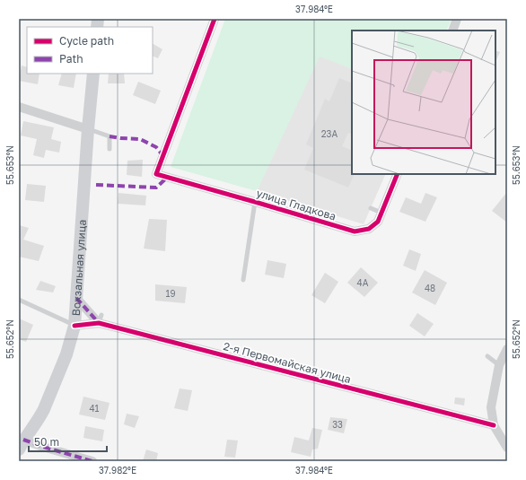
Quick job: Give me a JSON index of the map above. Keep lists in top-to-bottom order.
{
  "streets": {
    "street": ["улица Гладкова", "Вокзальная улица", "2-я Первомайская улица"]
  },
  "crossings": [
    ["Вокзальная улица", "2-я Первомайская улица"]
  ],
  "house_numbers": [
    "23А",
    "4А",
    "48",
    "19",
    "41",
    "33"
  ],
  "legend": ["Cycle path", "Path"],
  "scale_bar": "50 m",
  "coordinates": [
    "37.984°E",
    "55.653°N",
    "55.652°N",
    "37.982°E"
  ]
}
